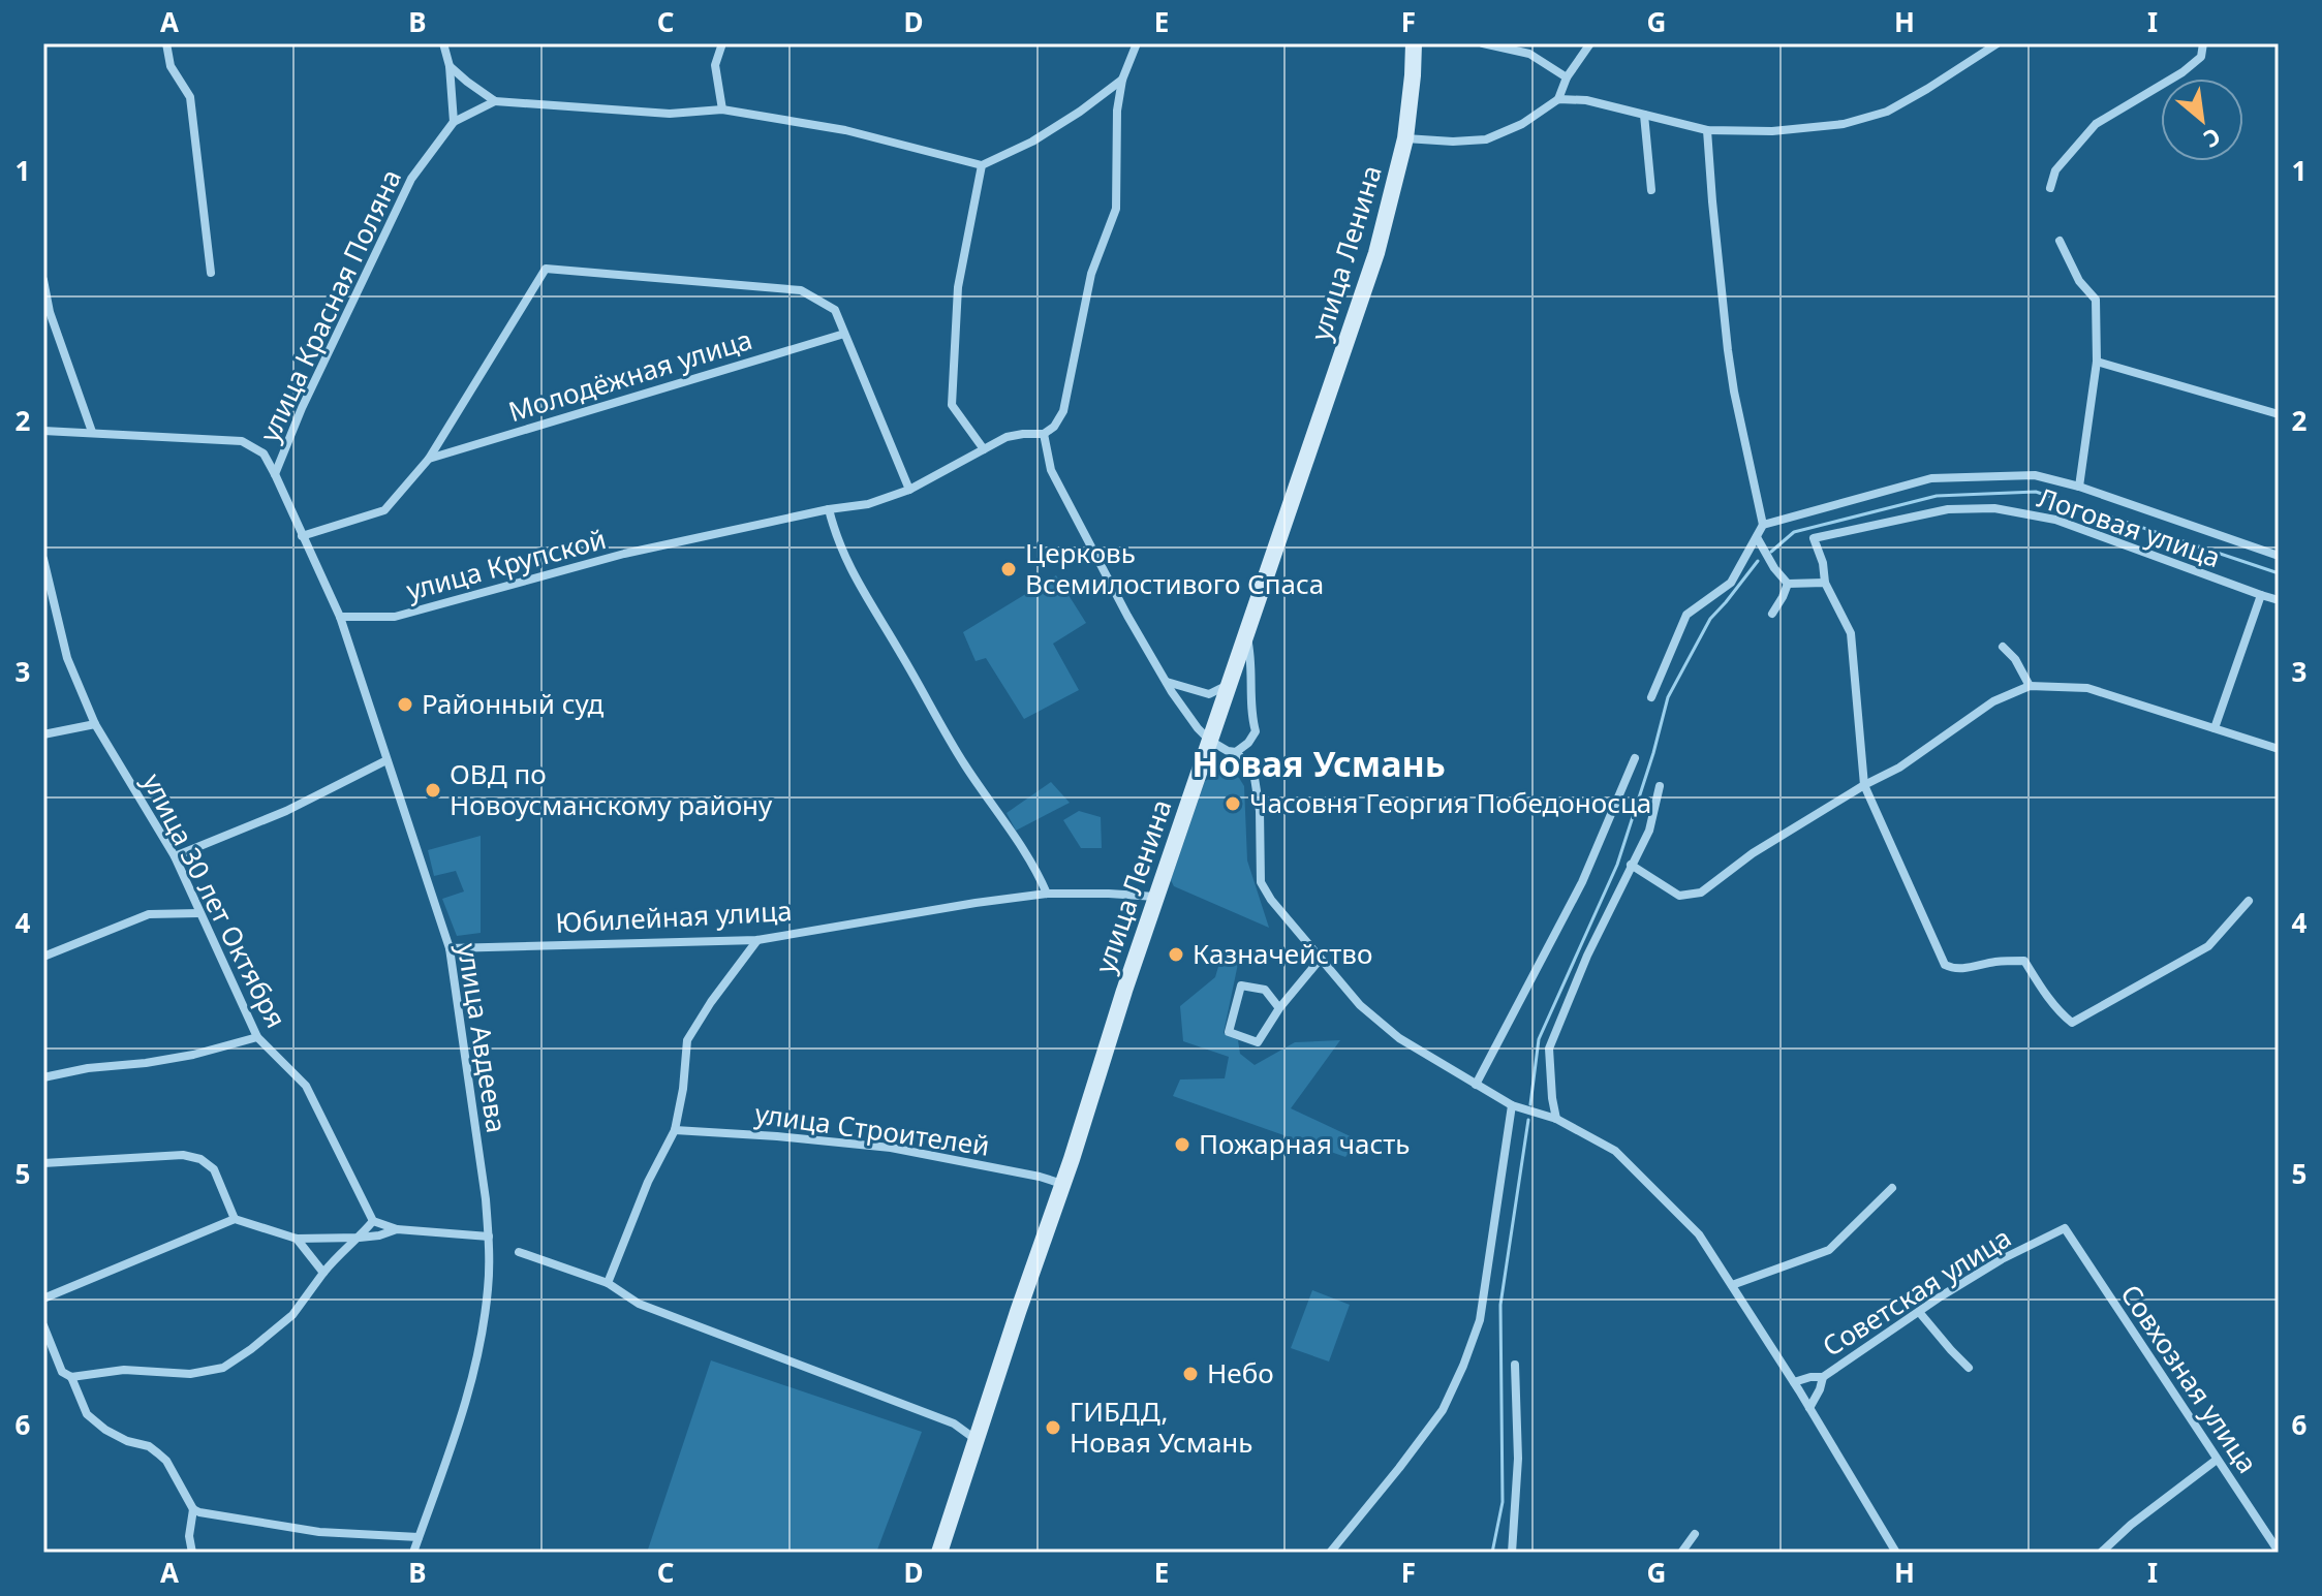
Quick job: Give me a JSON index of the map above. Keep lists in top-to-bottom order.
{
  "streets": {
    "main road": ["улица Ленина"],
    "street": [
      "улица Красная Поляна",
      "Молодёжная улица",
      "Логовая улица",
      "улица Крупской",
      "улица 30 лет Октября",
      "Юбилейная улица",
      "улица Авдеева",
      "улица Строителей",
      "Советская улица",
      "Совхозная улица"
    ]
  },
  "crossings": [
    ["улица Ленина", "улица Строителей"],
    ["Молодёжная улица", "улица Крупской"],
    ["Юбилейная улица", "улица Авдеева"],
    ["Советская улица", "Совхозная улица"]
  ],
  "districts": ["Новая Усмань"],
  "places": [
    "Церковь Всемилостивого Спаса",
    "Районный суд",
    "ОВД по Новоусманскому району",
    "Часовня Георгия Победоносца",
    "Казначейство",
    "Пожарная часть",
    "Небо",
    "ГИБДД, Новая Усмань"
  ],
  "north": "bottom right",
  "grid": {
    "columns": [
      "A",
      "B",
      "C",
      "D",
      "E",
      "F",
      "G",
      "H",
      "I"
    ],
    "rows": [
      "1",
      "2",
      "3",
      "4",
      "5",
      "6"
    ]
  }
}
